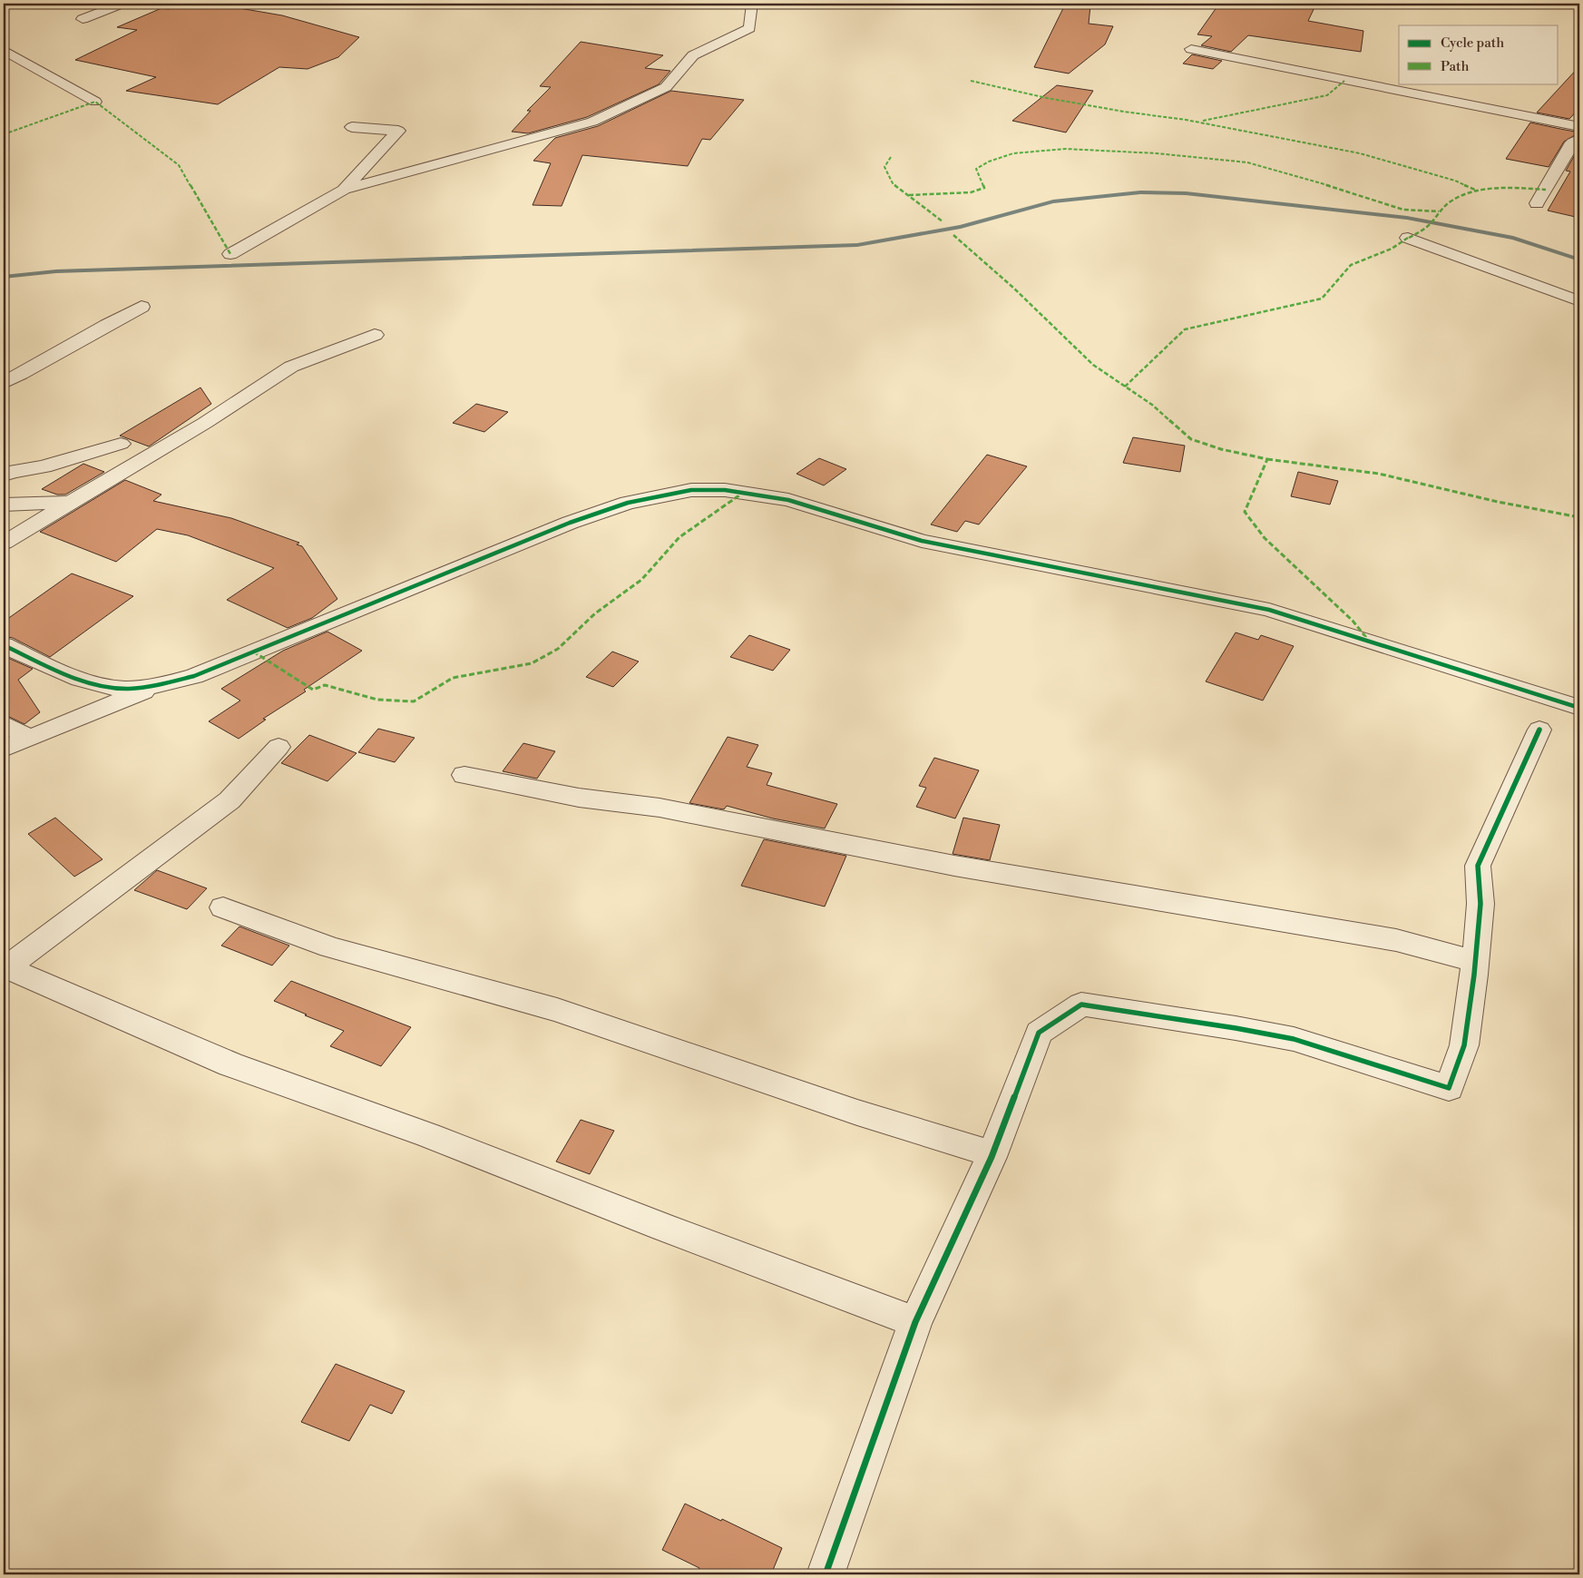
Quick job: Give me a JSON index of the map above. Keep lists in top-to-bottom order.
{
  "legend": ["Cycle path", "Path"]
}
